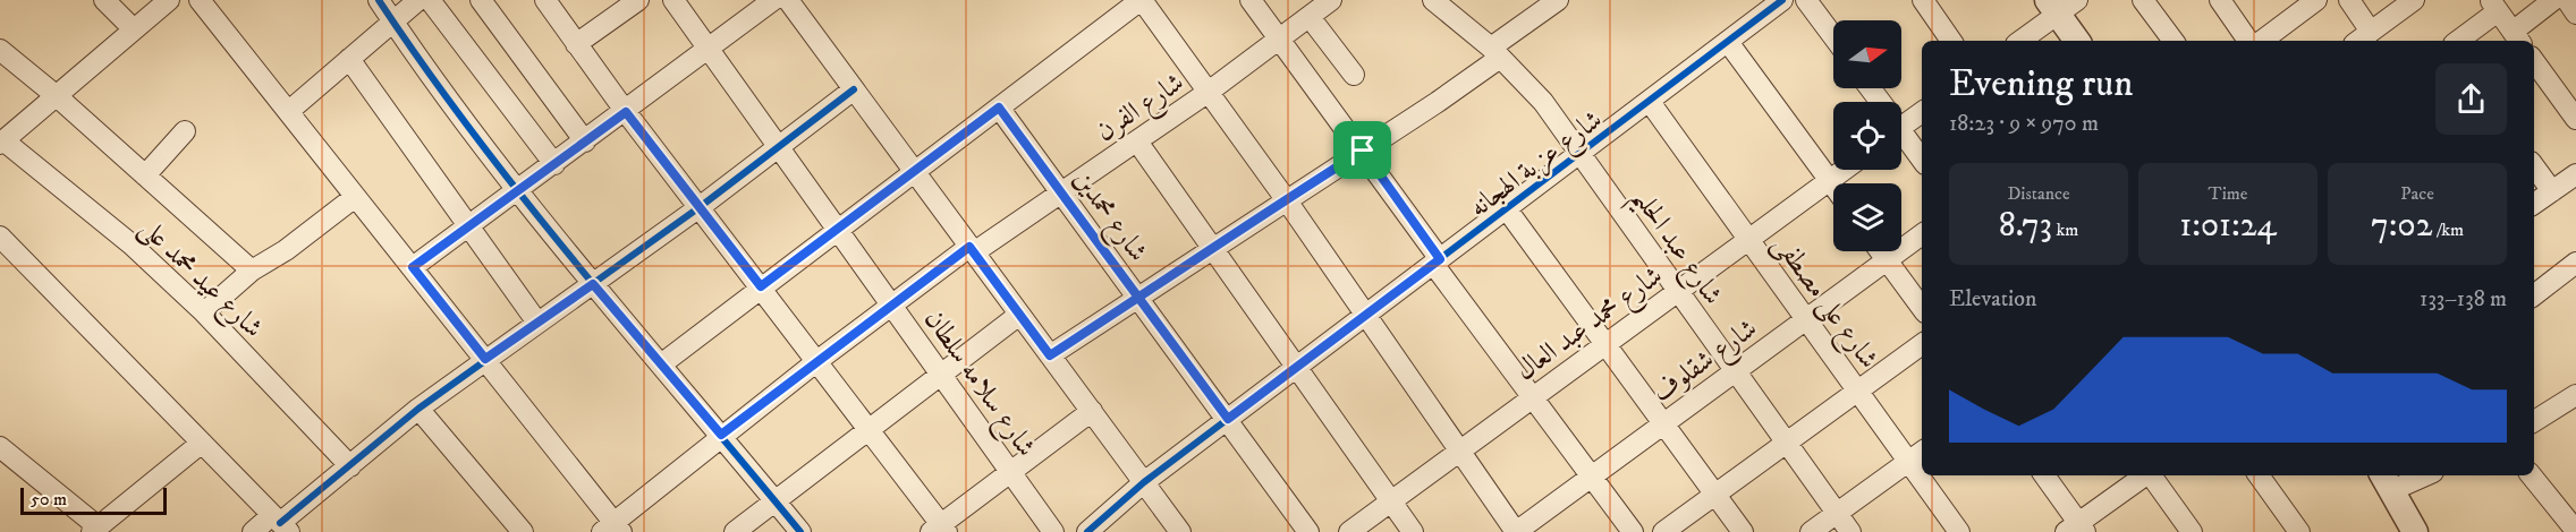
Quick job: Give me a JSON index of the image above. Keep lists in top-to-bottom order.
{
  "streets": {
    "street": [
      "شارع الفرن",
      "شارع عزبة الهجانه",
      "شارع محمدين",
      "شارع عبد الحليم",
      "شارع عيد محمد على",
      "شارع على مصطفى",
      "شارع محمد عبد العال",
      "شارع شقلوف",
      "شارع سلامه سلطان"
    ]
  },
  "crossings": [
    ["شارع الفرن", "شارع محمدين"],
    ["شارع الفرن", "شارع سلامه سلطان"],
    ["شارع عزبة الهجانه", "شارع محمدين"],
    ["شارع عزبة الهجانه", "شارع عبد الحليم"],
    ["شارع عزبة الهجانه", "شارع على مصطفى"],
    ["شارع عبد الحليم", "شارع محمد عبد العال"],
    ["شارع عبد الحليم", "شارع شقلوف"],
    ["شارع على مصطفى", "شارع محمد عبد العال"],
    ["شارع على مصطفى", "شارع شقلوف"]
  ],
  "scale_bar": "50 m",
  "north": "right",
  "page": {
    "heading": ["Evening run", "18:23 · 9 × 970 m"],
    "stats": [
      ["Distance", "8.73 km"],
      ["Time", "1:01:24"],
      ["Pace", "7:02 /km"]
    ],
    "chart": ["Elevation", "133–138 m"],
    "scale": "50 m"
  }
}
